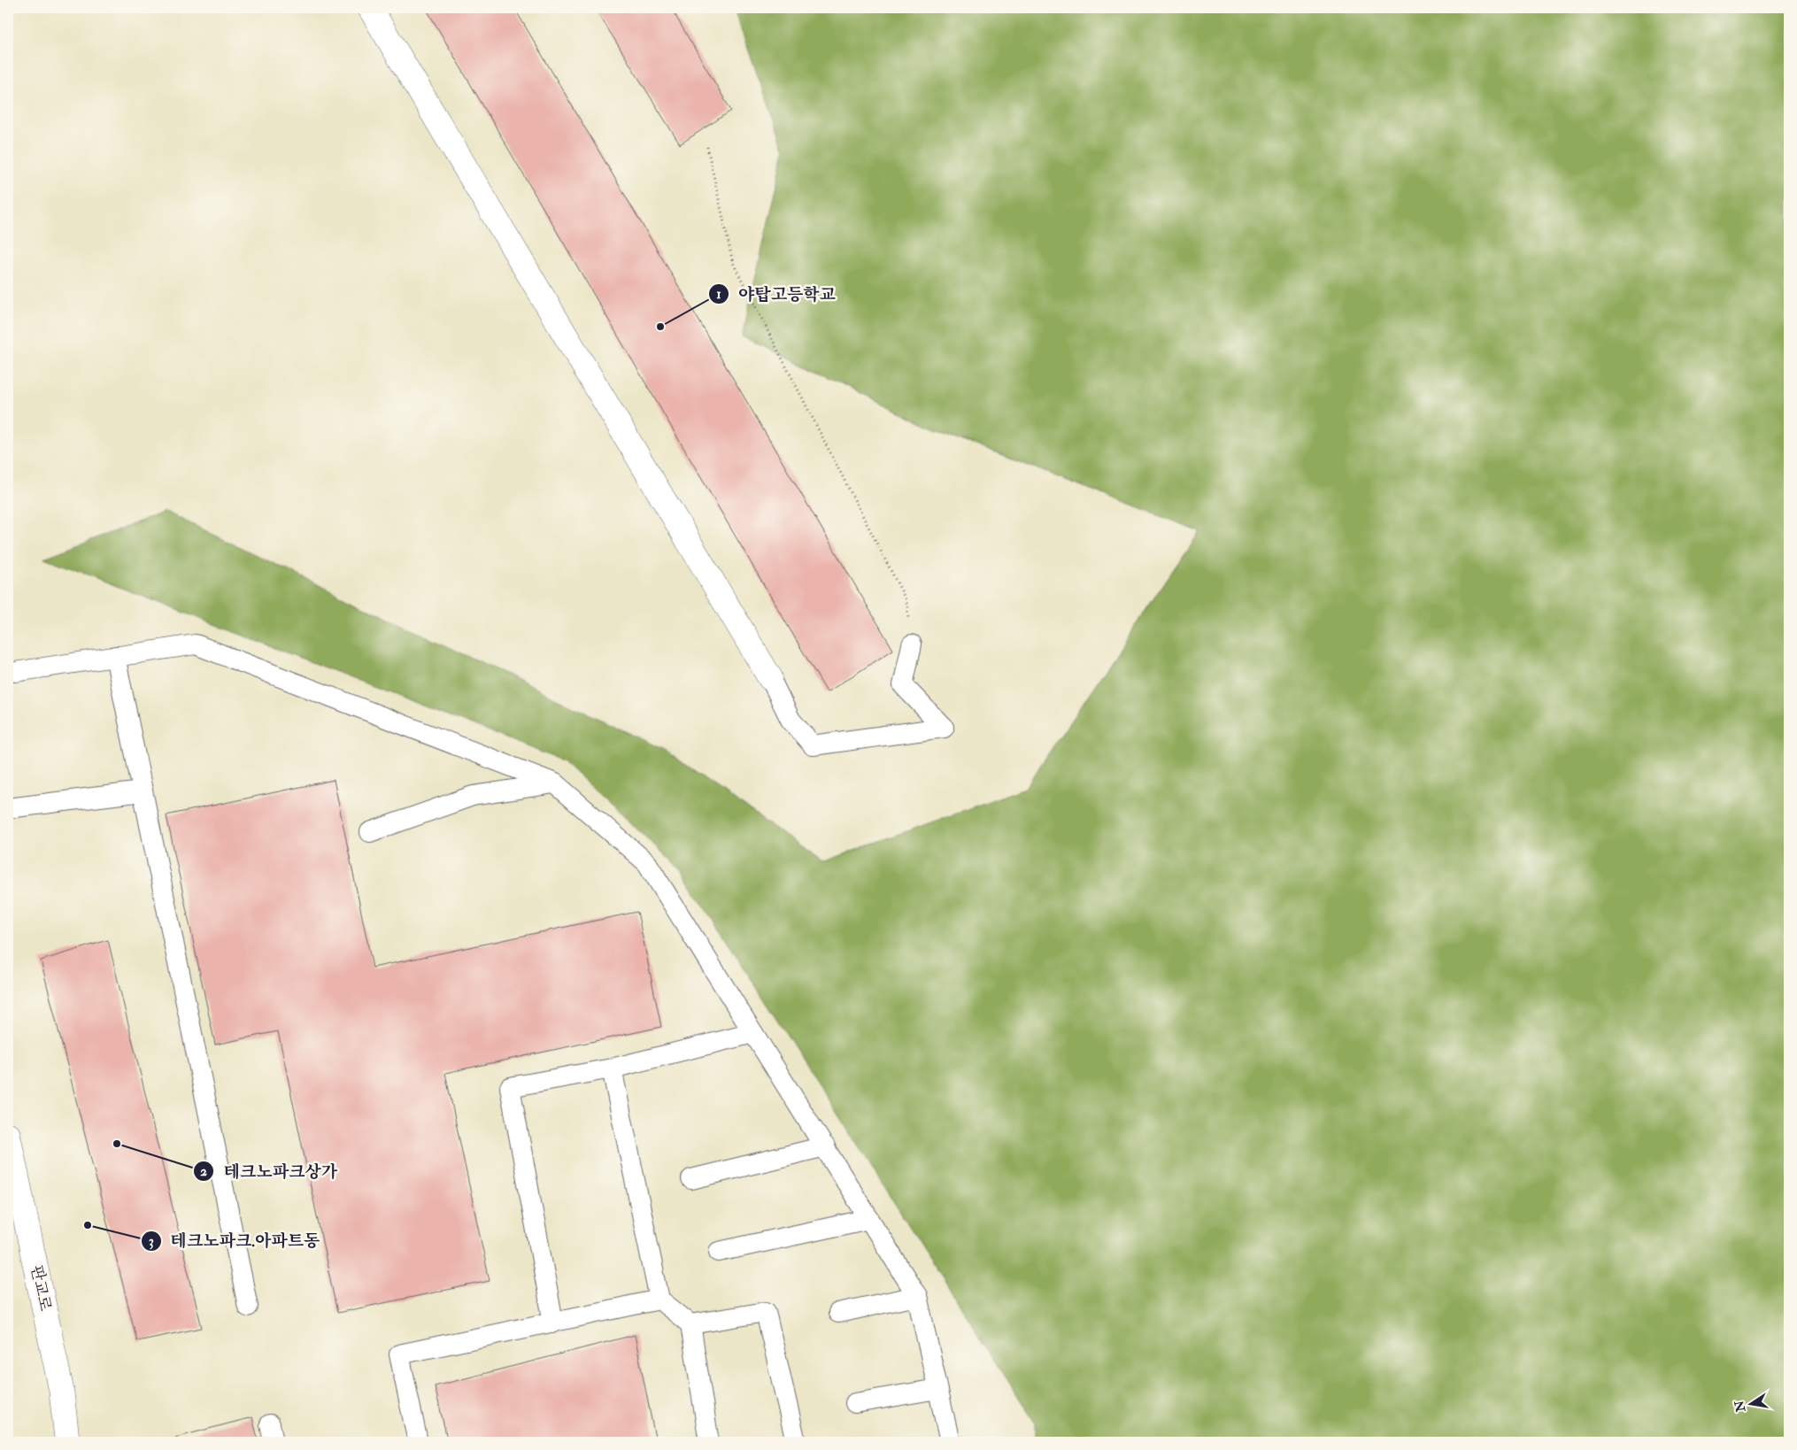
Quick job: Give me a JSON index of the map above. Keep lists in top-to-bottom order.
{
  "streets": {
    "street": ["판교로"]
  },
  "places": ["야탑고등학교", "테크노파크상가", "테크노파크.아파트동"],
  "north": "left"
}
